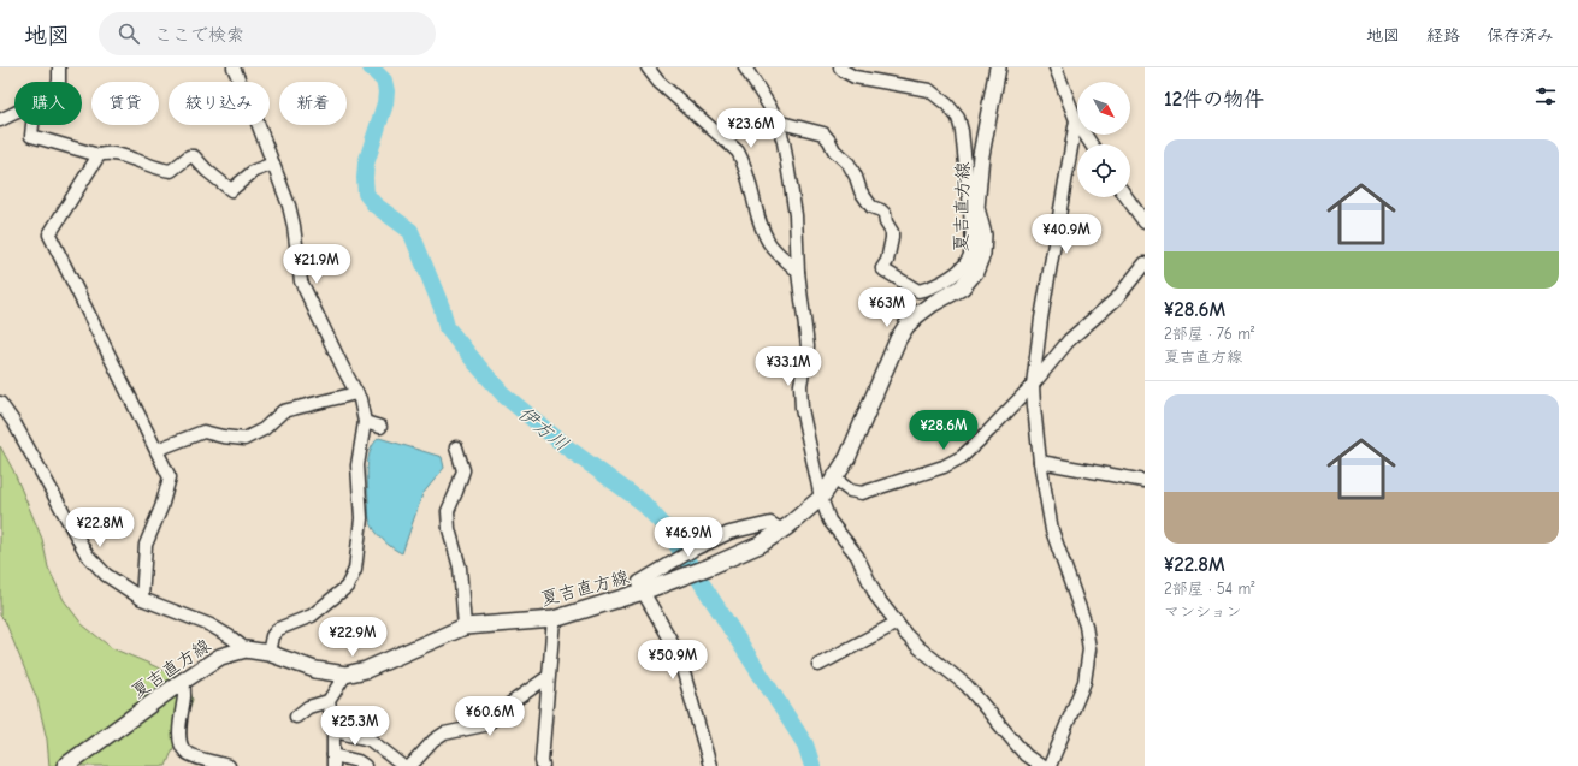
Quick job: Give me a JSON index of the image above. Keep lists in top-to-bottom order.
{
  "streets": {
    "main road": ["夏吉直方線"]
  },
  "water": ["伊方川"],
  "north": "bottom right",
  "page": {
    "header": "地図",
    "search": "ここで検索",
    "nav": ["地図", "経路", "保存済み"],
    "heading": "12件の物件",
    "chip": [
      "購入",
      "賃貸",
      "絞り込み",
      "新着"
    ],
    "price": [
      "¥23.6M",
      "¥40.9M",
      "¥21.9M",
      "¥63M",
      "¥33.1M",
      "¥28.6M",
      "¥22.8M",
      "¥46.9M",
      "¥22.9M",
      "¥50.9M",
      "¥60.6M",
      "¥25.3M"
    ],
    "list": [
      {
        "name": "¥28.6M",
        "note": "2部屋 · 76 m² · 夏吉直方線"
      },
      {
        "name": "¥22.8M",
        "note": "2部屋 · 54 m² · マンション"
      }
    ]
  }
}
